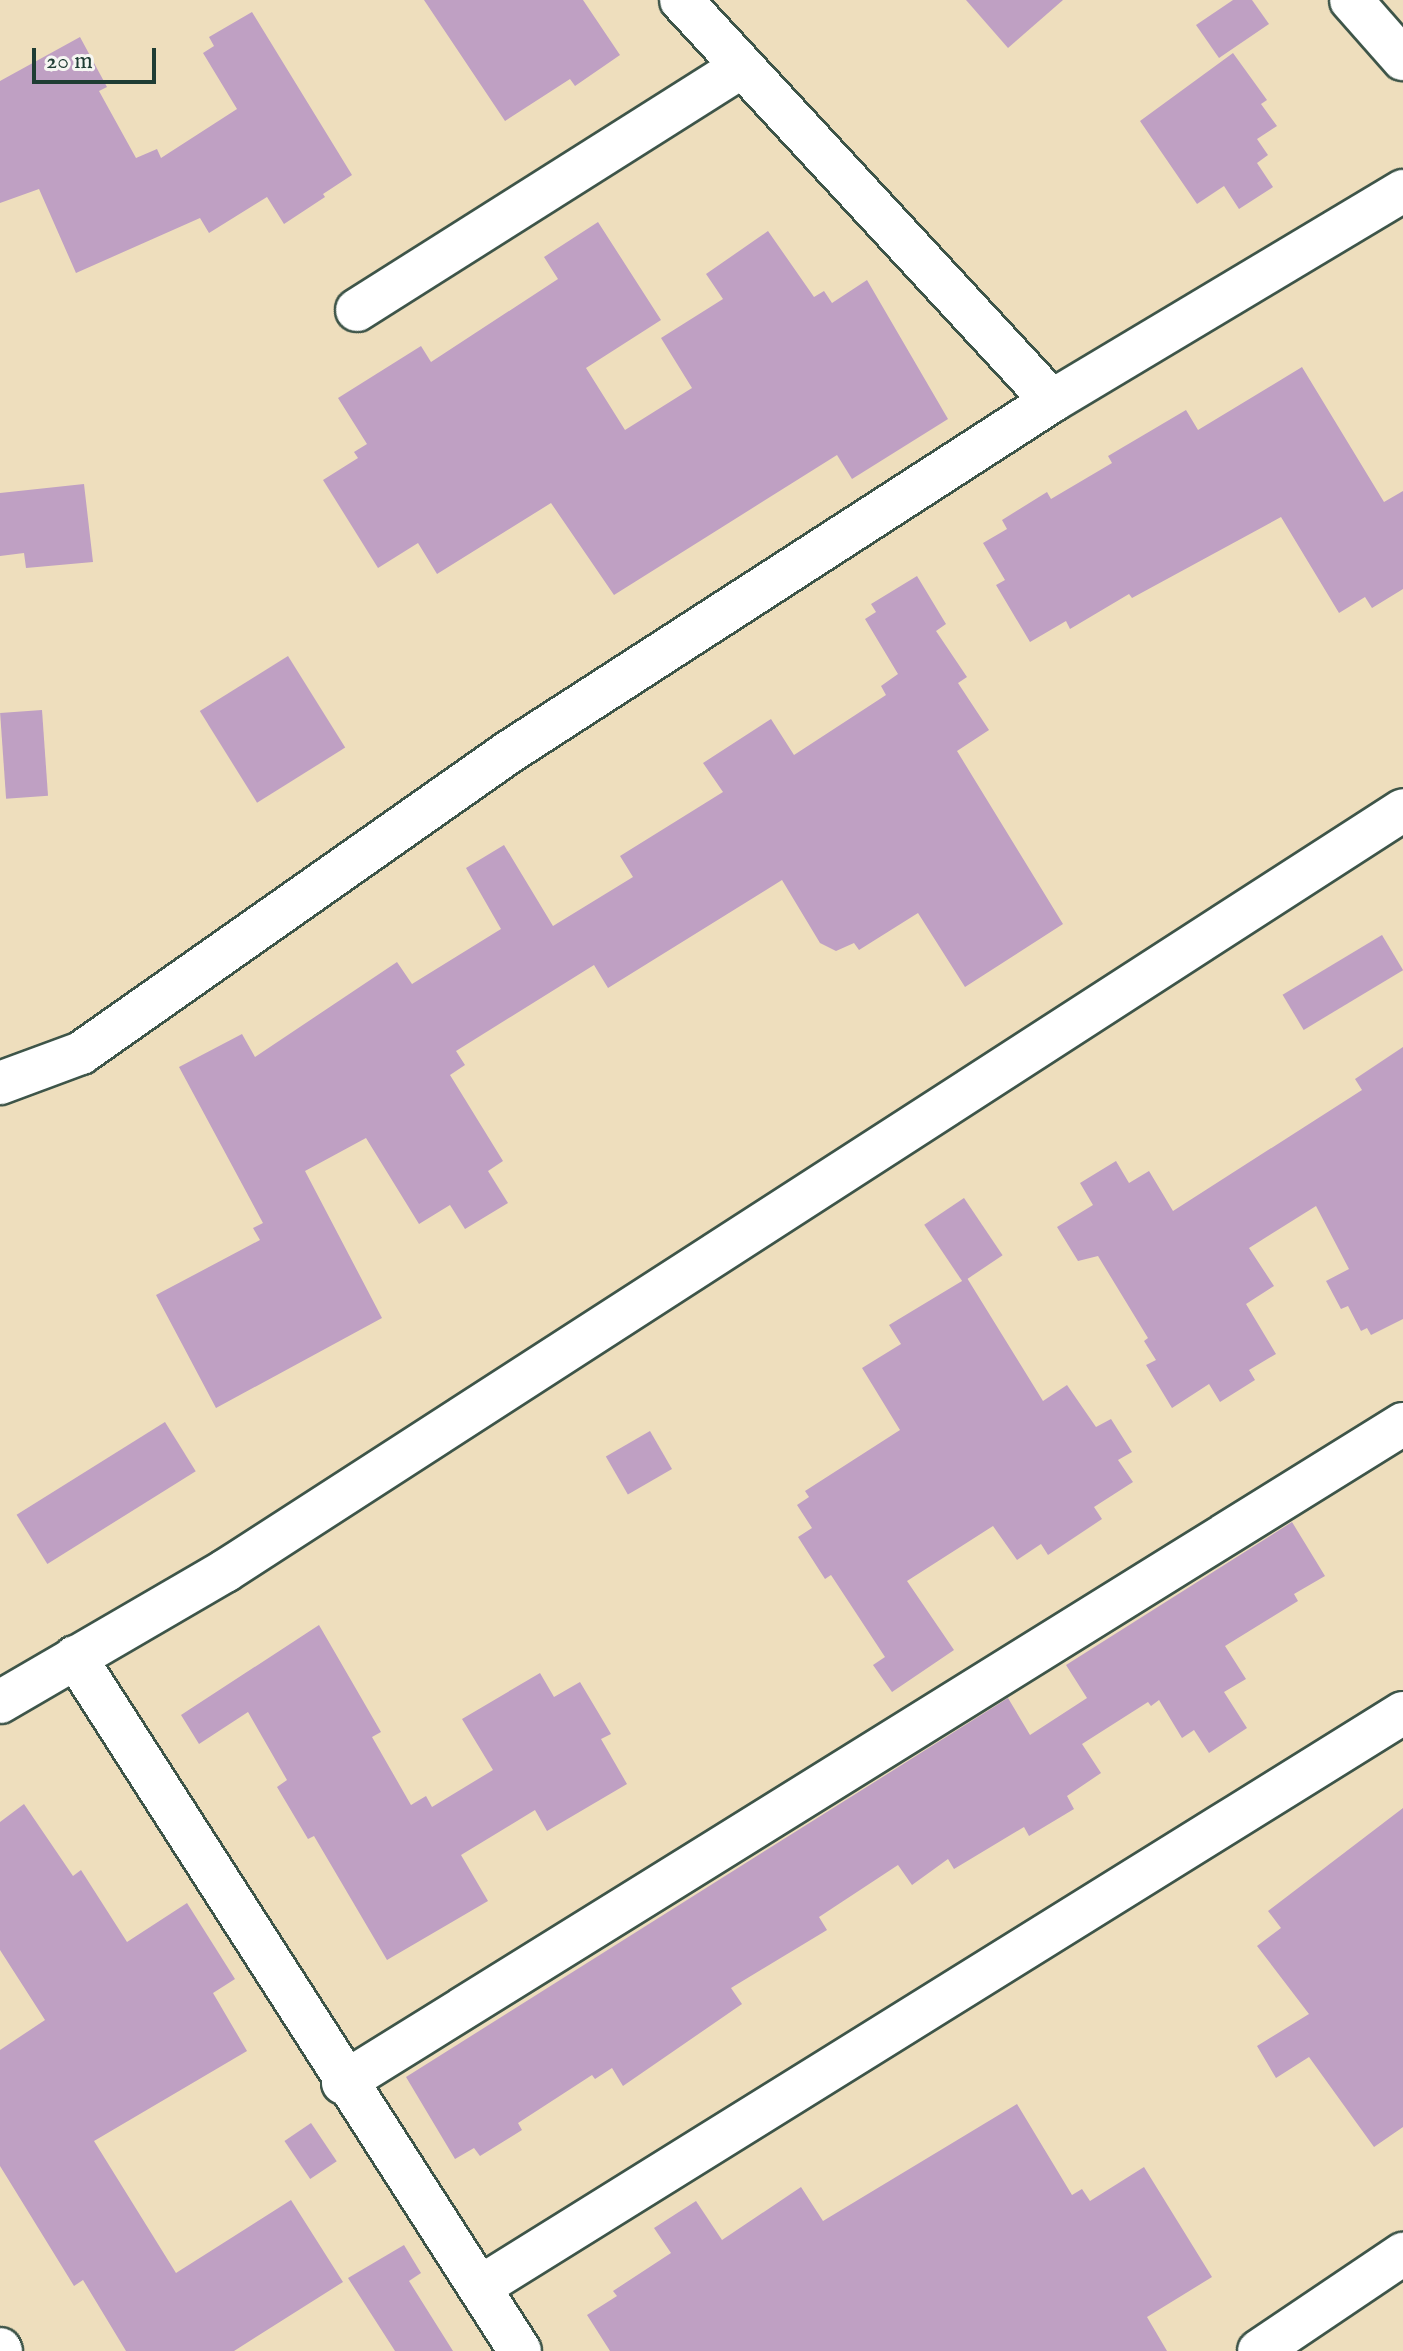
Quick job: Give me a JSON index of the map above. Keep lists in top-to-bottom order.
{
  "scale_bar": "20 m"
}
